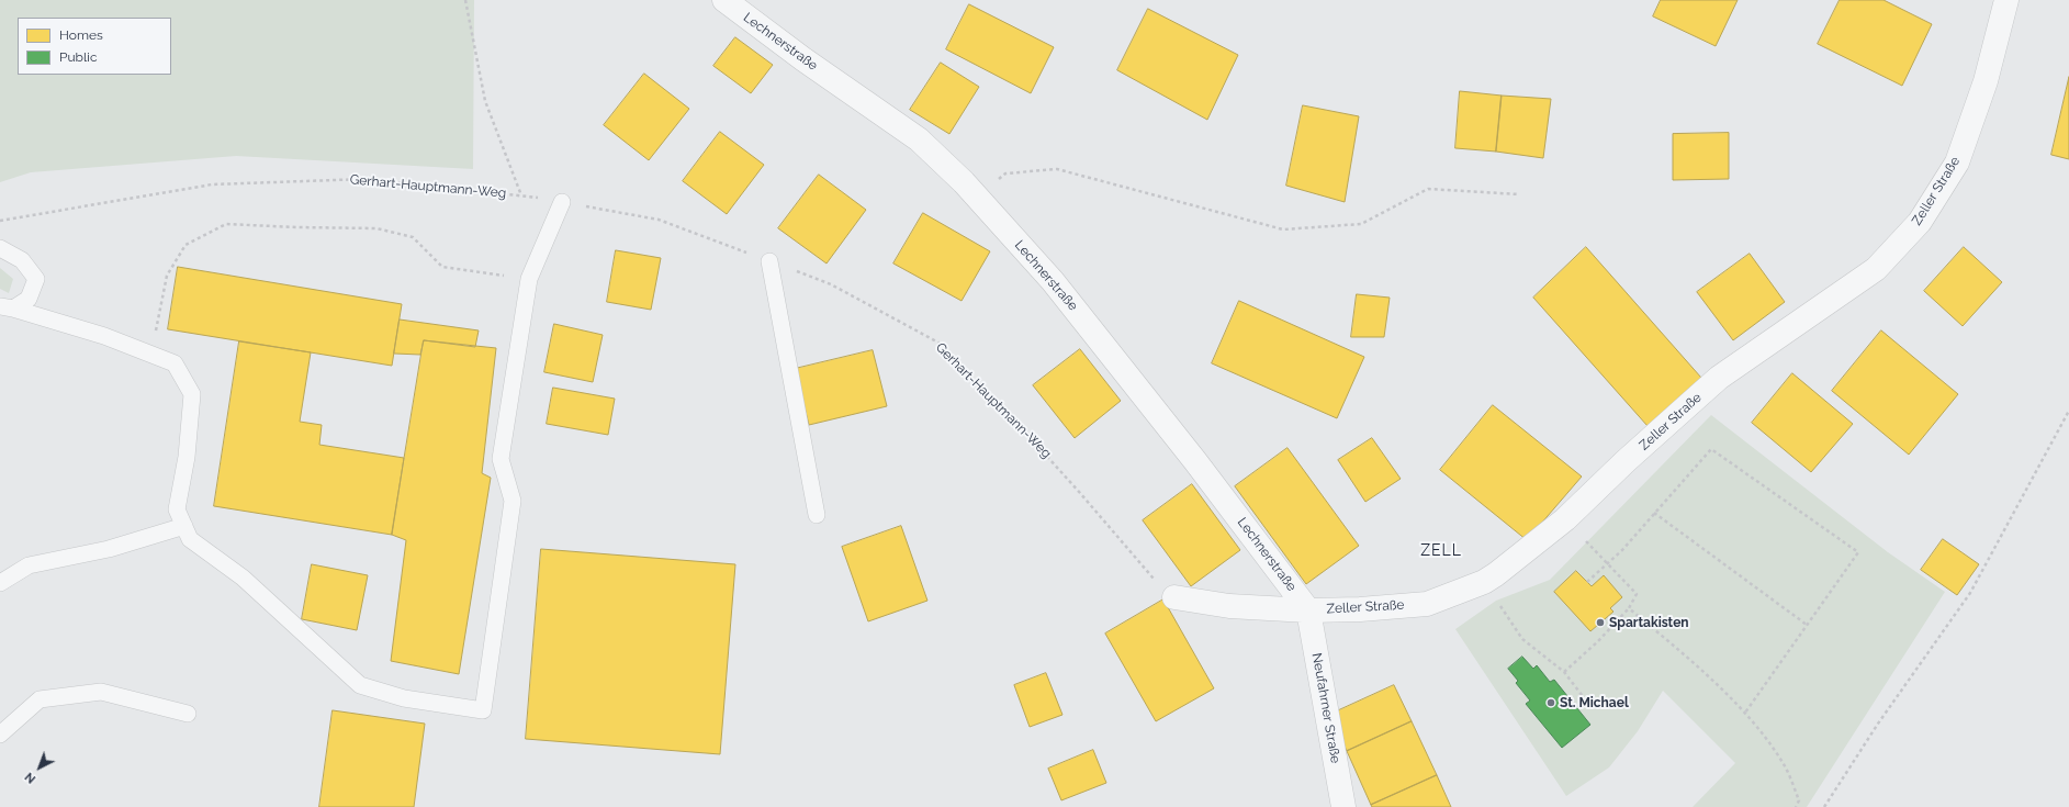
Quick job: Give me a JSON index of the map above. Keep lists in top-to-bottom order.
{
  "streets": {
    "street": ["Lechnerstraße", "Zeller Straße", "Neufahrner Straße"],
    "path": ["Gerhart-Hauptmann-Weg"]
  },
  "crossings": [
    ["Lechnerstraße", "Zeller Straße"],
    ["Lechnerstraße", "Neufahrner Straße"],
    ["Gerhart-Hauptmann-Weg", "Zeller Straße"],
    ["Zeller Straße", "Neufahrner Straße"]
  ],
  "districts": ["ZELL"],
  "places": ["Spartakisten", "St. Michael"],
  "legend": ["Homes", "Public"],
  "north": "bottom left"
}
